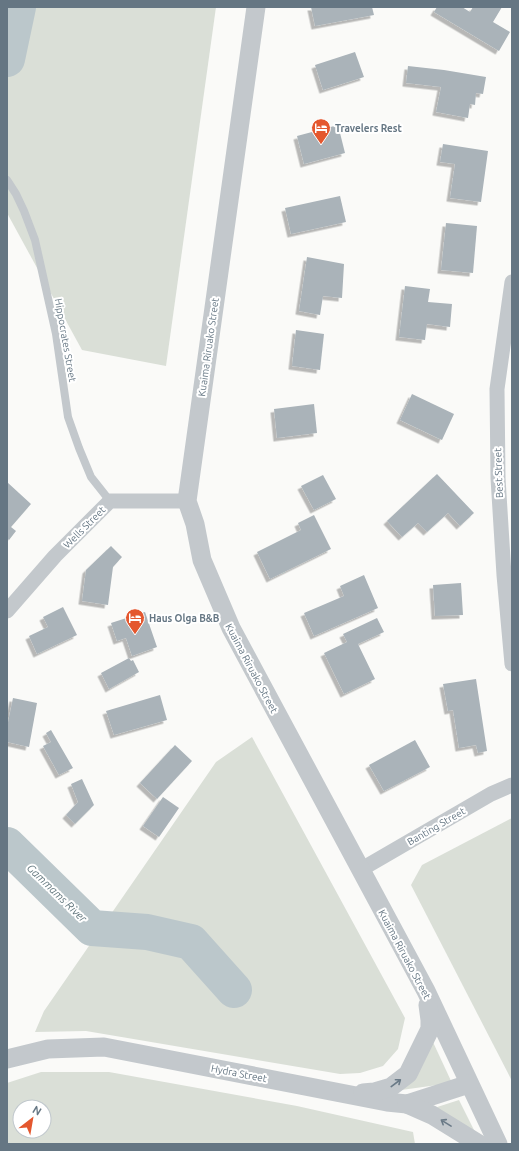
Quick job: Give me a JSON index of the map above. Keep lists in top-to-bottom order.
{
  "streets": {
    "street": [
      "Kuaima Riruako Street",
      "Best Street",
      "Wells Street",
      "Banting Street",
      "Hydra Street"
    ],
    "lane": ["Hippocrates Street"]
  },
  "crossings": [
    ["Hippocrates Street", "Wells Street"],
    ["Kuaima Riruako Street", "Wells Street"],
    ["Kuaima Riruako Street", "Banting Street"],
    ["Kuaima Riruako Street", "Hydra Street"]
  ],
  "water": ["Gammams River"],
  "places": {
    "hotel": ["Travelers Rest", "Haus Olga B&B"]
  },
  "north": "top right"
}
